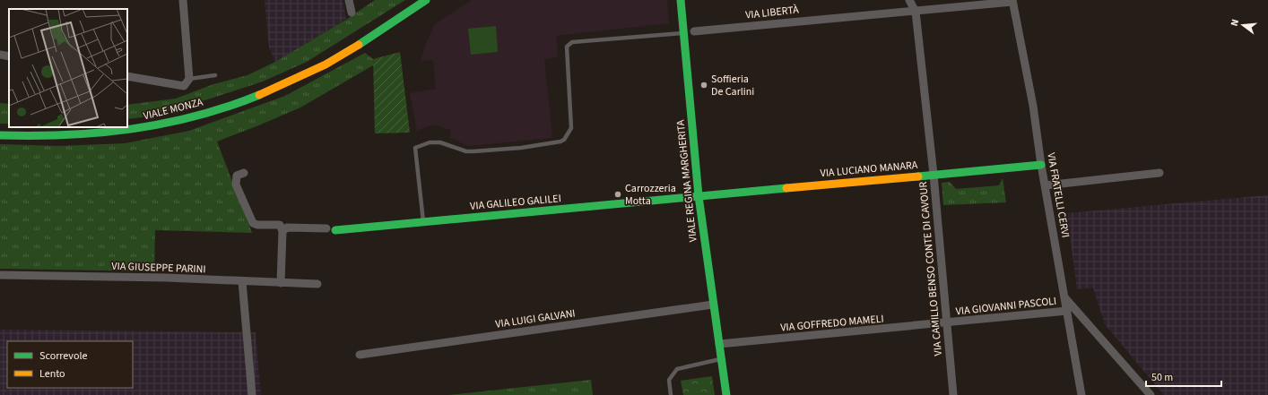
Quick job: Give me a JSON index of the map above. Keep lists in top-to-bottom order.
{
  "streets": {
    "street": [
      "VIA LIBERTÀ",
      "VIALE MONZA",
      "VIA LUCIANO MANARA",
      "VIALE REGINA MARGHERITA",
      "VIA FRATELLI CERVI",
      "VIA GALILEO GALILEI",
      "VIA GIUSEPPE PARINI",
      "VIA CAMILLO BENSO CONTE DI CAVOUR",
      "VIA GIOVANNI PASCOLI",
      "VIA LUIGI GALVANI",
      "VIA GOFFREDO MAMELI"
    ]
  },
  "crossings": [
    ["VIA LIBERTÀ", "VIA FRATELLI CERVI"],
    ["VIA LIBERTÀ", "VIA CAMILLO BENSO CONTE DI CAVOUR"],
    ["VIA LUCIANO MANARA", "VIALE REGINA MARGHERITA"],
    ["VIA LUCIANO MANARA", "VIA FRATELLI CERVI"],
    ["VIA LUCIANO MANARA", "VIA GALILEO GALILEI"],
    ["VIA LUCIANO MANARA", "VIA CAMILLO BENSO CONTE DI CAVOUR"],
    ["VIALE REGINA MARGHERITA", "VIA GALILEO GALILEI"],
    ["VIALE REGINA MARGHERITA", "VIA LUIGI GALVANI"],
    ["VIALE REGINA MARGHERITA", "VIA GOFFREDO MAMELI"],
    ["VIA FRATELLI CERVI", "VIA GIOVANNI PASCOLI"],
    ["VIA CAMILLO BENSO CONTE DI CAVOUR", "VIA GIOVANNI PASCOLI"],
    ["VIA CAMILLO BENSO CONTE DI CAVOUR", "VIA GOFFREDO MAMELI"],
    ["VIA GIOVANNI PASCOLI", "VIA GOFFREDO MAMELI"]
  ],
  "places": ["Soffieria De Carlini", "Carrozzeria Motta"],
  "legend": ["Scorrevole", "Lento"],
  "scale_bar": "50 m",
  "north": "left"
}
